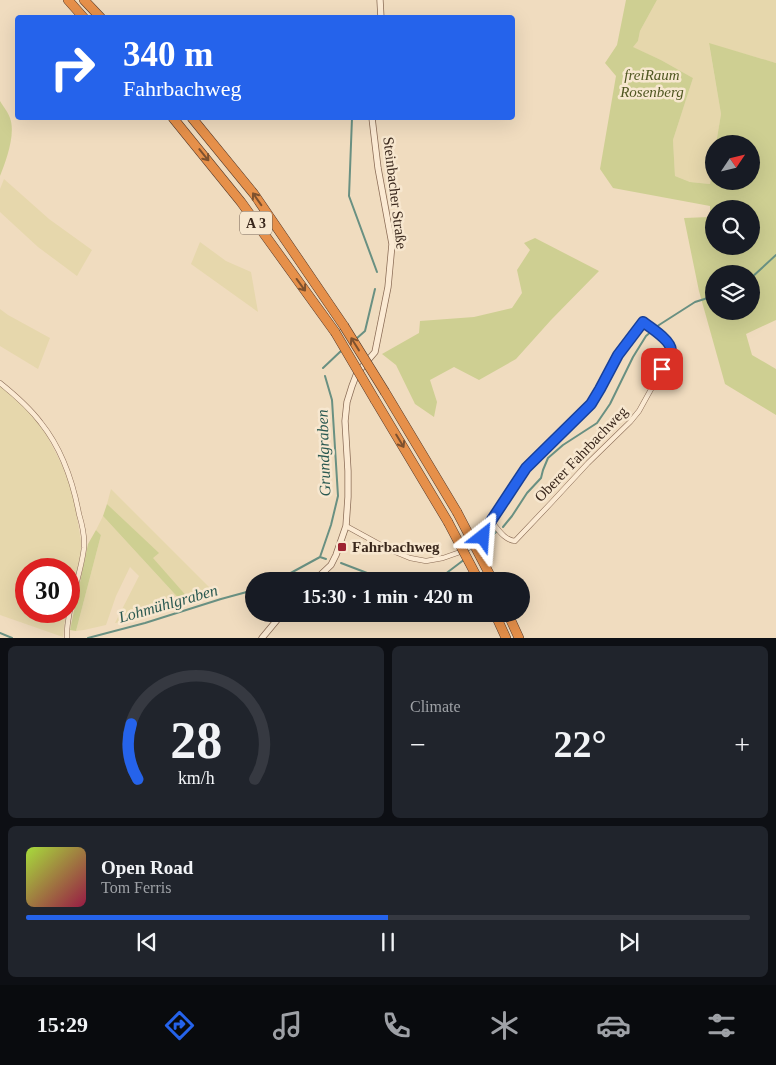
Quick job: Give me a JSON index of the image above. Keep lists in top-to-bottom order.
{
  "streets": {
    "highway": ["A 3"],
    "street": ["Steinbacher Straße", "Oberer Fahrbachweg"]
  },
  "water": ["Grundgraben", "Lohmühlgraben"],
  "parks": ["freiRaum Rosenberg"],
  "places": {
    "transit": ["Fahrbachweg"]
  },
  "north": "top right",
  "page": {
    "turn": ["340 m", "Fahrbachweg"],
    "limit": "30",
    "trip": "15:30 · 1 min · 420 m",
    "tile": "Climate",
    "heat": ["−", "22°", "+"],
    "song": ["Open Road", "Tom Ferris"],
    "tabs": "15:29",
    "gauge": ["28", "km/h"]
  }
}
